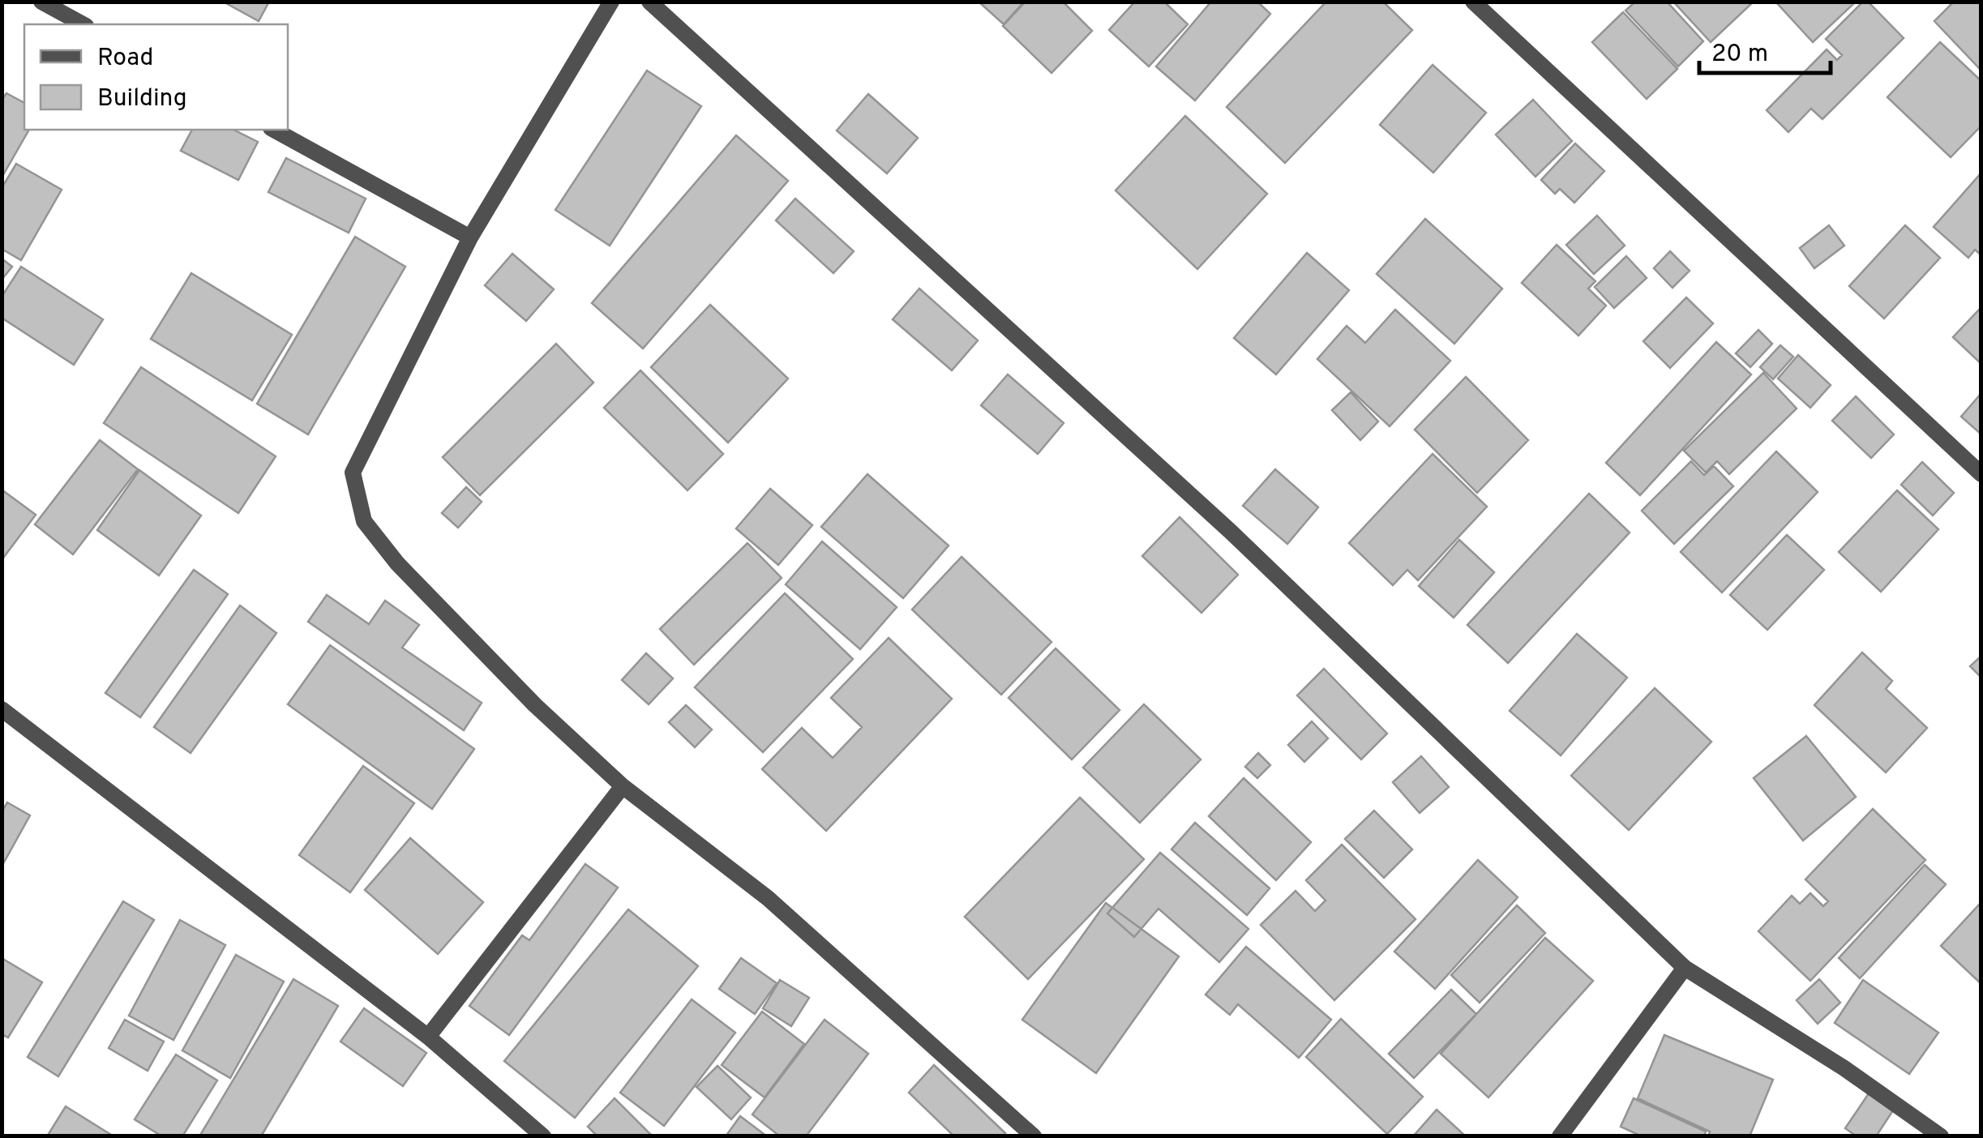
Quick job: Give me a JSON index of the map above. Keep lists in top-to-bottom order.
{
  "legend": ["Road", "Building"],
  "scale_bar": "20 m"
}
